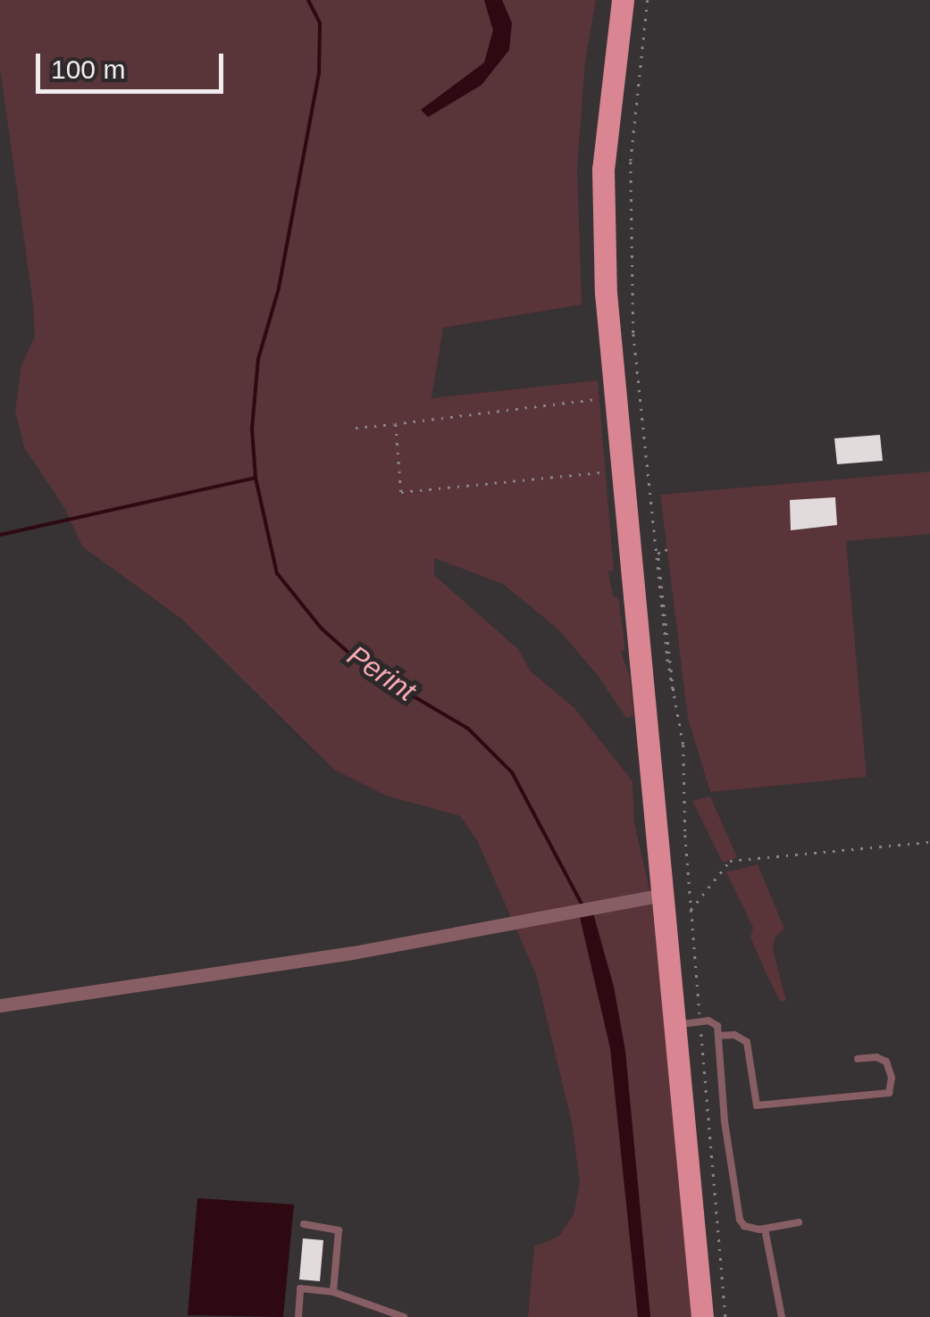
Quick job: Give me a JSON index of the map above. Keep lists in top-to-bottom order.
{
  "water": ["Perint"],
  "scale_bar": "100 m"
}
